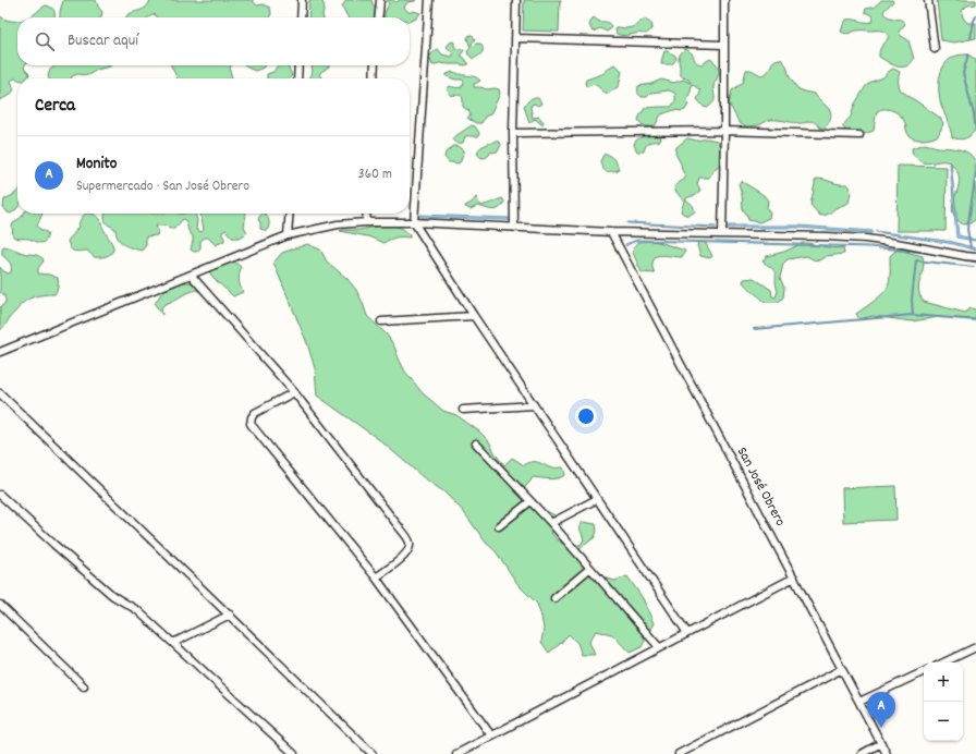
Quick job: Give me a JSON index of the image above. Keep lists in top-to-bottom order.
{
  "streets": {
    "street": ["San José Obrero"]
  },
  "page": {
    "search": "Buscar aquí",
    "heading": "Cerca",
    "list": [
      {
        "mark": "A",
        "name": "Monito",
        "note": "Supermercado · San José Obrero",
        "value": "360 m"
      }
    ],
    "map_buttons": ["+", "−"],
    "pins": "A"
  }
}
